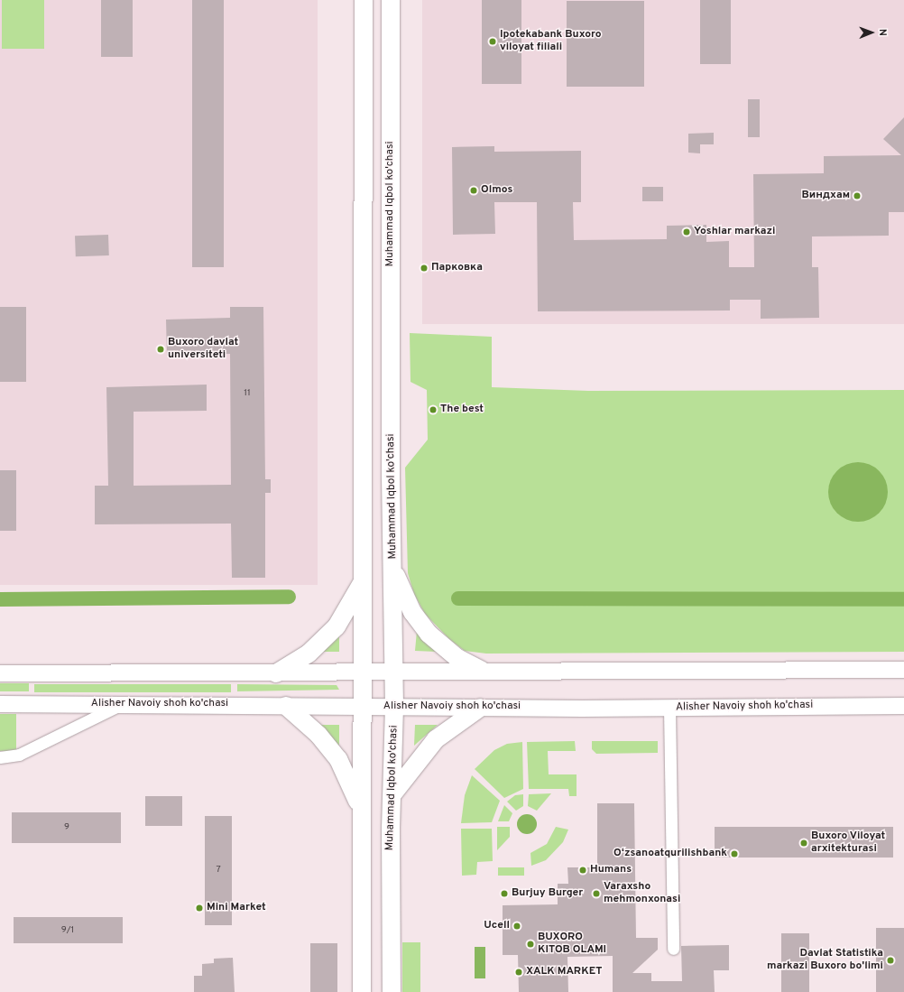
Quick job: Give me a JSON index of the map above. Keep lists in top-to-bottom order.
{
  "streets": {
    "main road": ["Muhammad Iqbol ko'chasi", "Alisher Navoiy shoh ko'chasi"]
  },
  "crossings": [
    ["Muhammad Iqbol ko'chasi", "Alisher Navoiy shoh ko'chasi"]
  ],
  "places": [
    "Ipotekabank Buxoro viloyat filiali",
    "Olmos",
    "Виндхам",
    "Yoshlar markazi",
    "Парковка",
    "Buxoro davlat universiteti",
    "The best",
    "Buxoro Viloyat arxitekturasi",
    "Oʻzsanoatqurilishbank",
    "Humans",
    "Burjuy Burger",
    "Varaxsho mehmonxonasi",
    "Mini Market",
    "Ucell",
    "BUXORO KITOB OLAMI",
    "Davlat Statistika markazi Buxoro bo'limi",
    "XALK MARKET"
  ],
  "house_numbers": [
    "11",
    "9",
    "7",
    "9/1"
  ],
  "north": "right"
}
